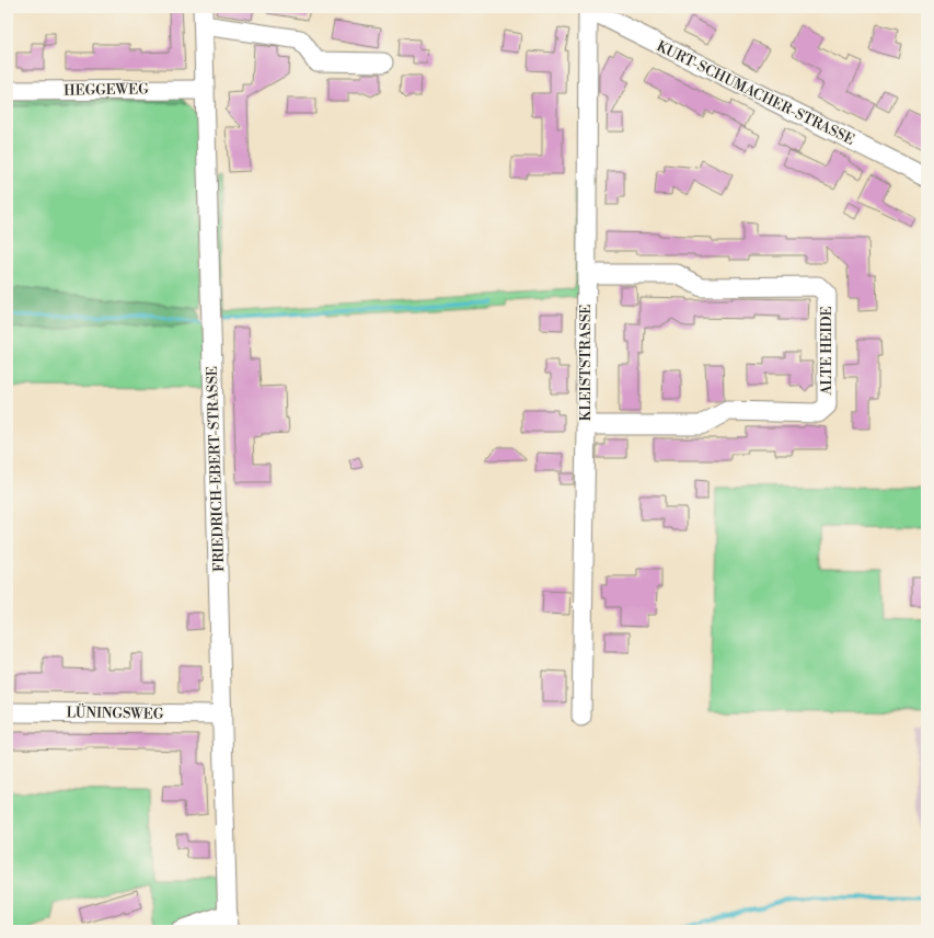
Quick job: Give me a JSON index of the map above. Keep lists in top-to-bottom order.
{
  "streets": {
    "street": [
      "HEGGEWEG",
      "KURT-SCHUMACHER-STRASSE",
      "ALTE HEIDE",
      "KLEISTSTRASSE",
      "FRIEDRICH-EBERT-STRASSE",
      "LÜNINGSWEG"
    ]
  },
  "crossings": [
    ["HEGGEWEG", "FRIEDRICH-EBERT-STRASSE"],
    ["KURT-SCHUMACHER-STRASSE", "KLEISTSTRASSE"],
    ["ALTE HEIDE", "KLEISTSTRASSE"],
    ["FRIEDRICH-EBERT-STRASSE", "LÜNINGSWEG"]
  ]
}
